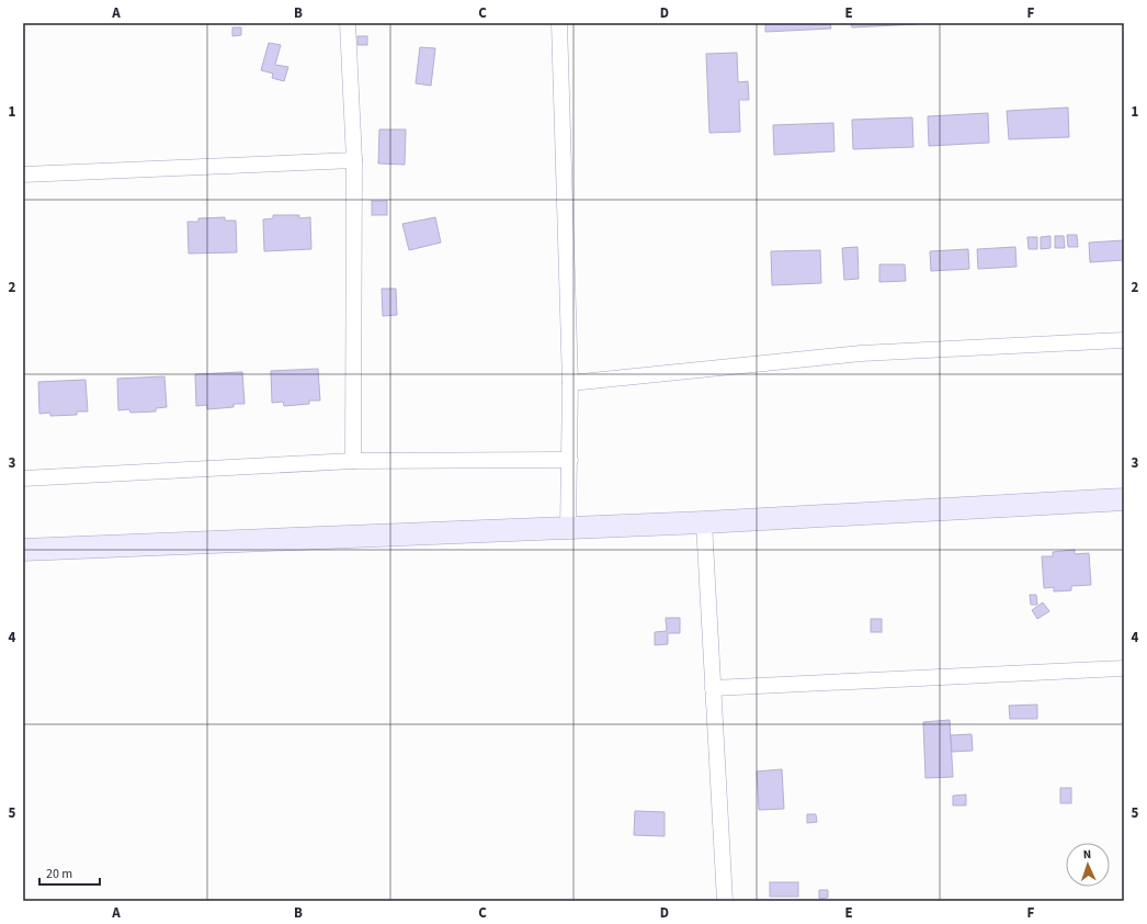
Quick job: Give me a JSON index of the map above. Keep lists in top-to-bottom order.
{
  "scale_bar": "20 m",
  "north": "top",
  "grid": {
    "columns": [
      "A",
      "B",
      "C",
      "D",
      "E",
      "F"
    ],
    "rows": [
      "1",
      "2",
      "3",
      "4",
      "5"
    ]
  }
}
